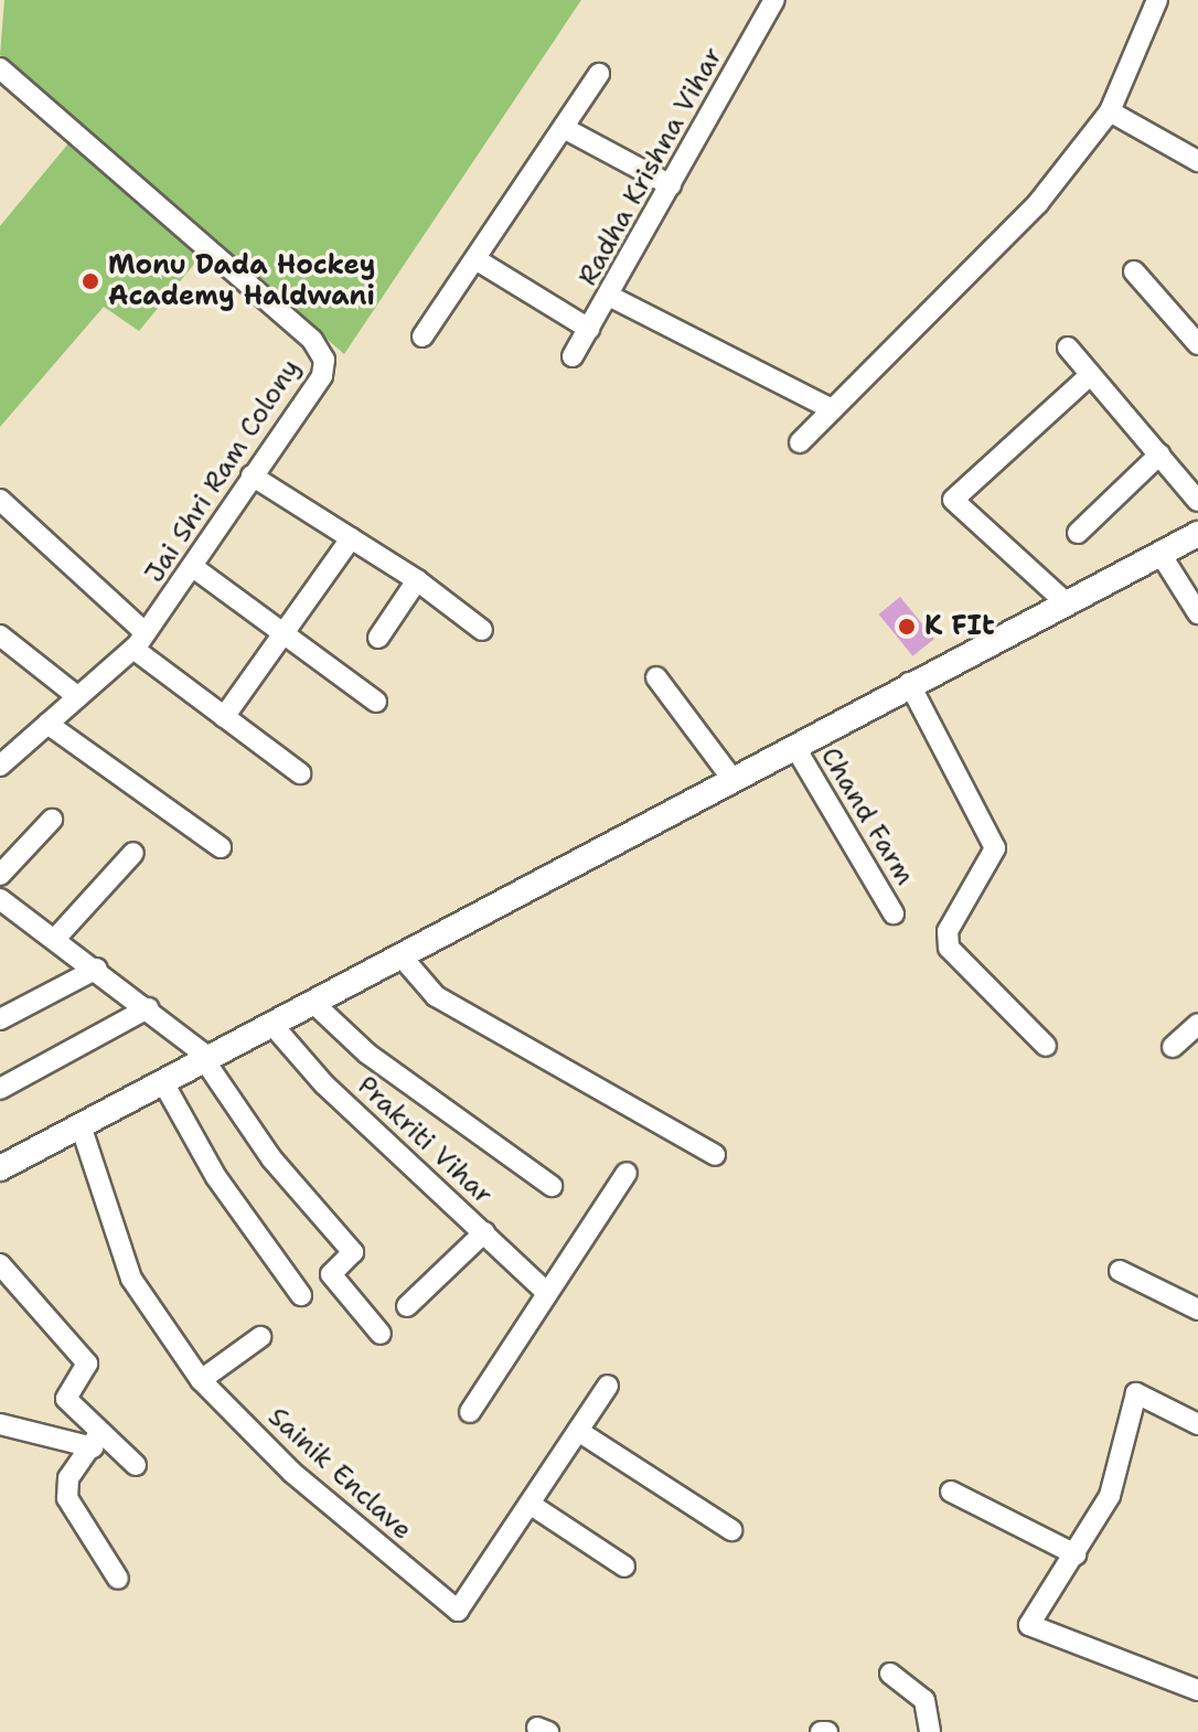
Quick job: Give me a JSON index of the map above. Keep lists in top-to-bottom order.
{
  "streets": {
    "street": [
      "Radha Krishna Vihar",
      "Jai Shri Ram Colony",
      "Chand Farm",
      "Prakriti Vihar",
      "Sainik Enclave"
    ]
  },
  "places": ["Monu Dada Hockey Academy Haldwani", "K FIt"]
}
